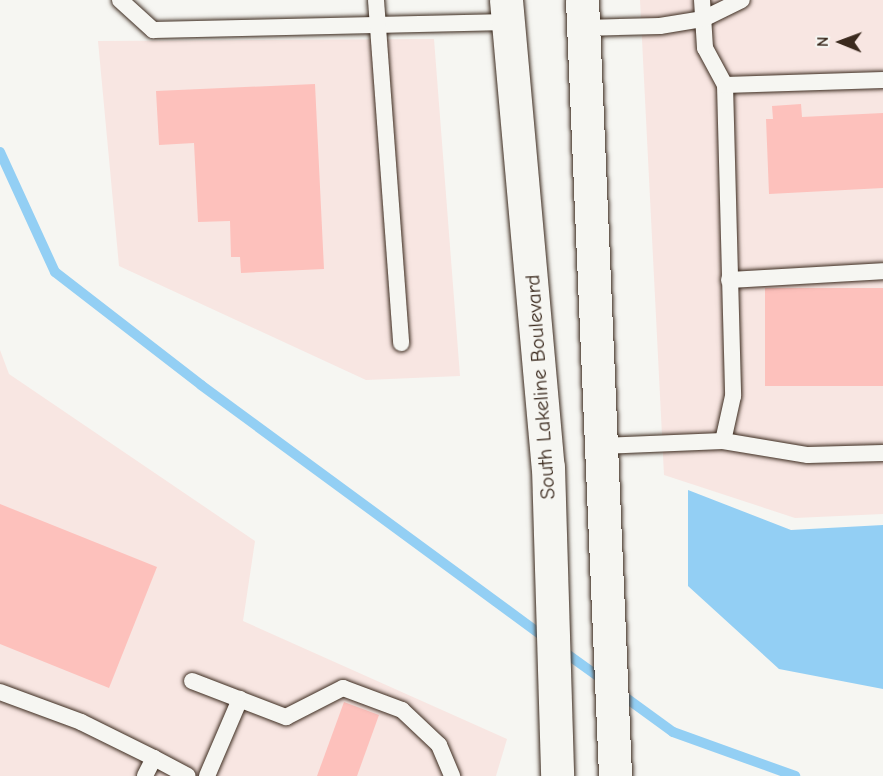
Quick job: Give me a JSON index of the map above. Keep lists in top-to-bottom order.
{
  "streets": {
    "main road": ["South Lakeline Boulevard"]
  },
  "north": "left"
}
